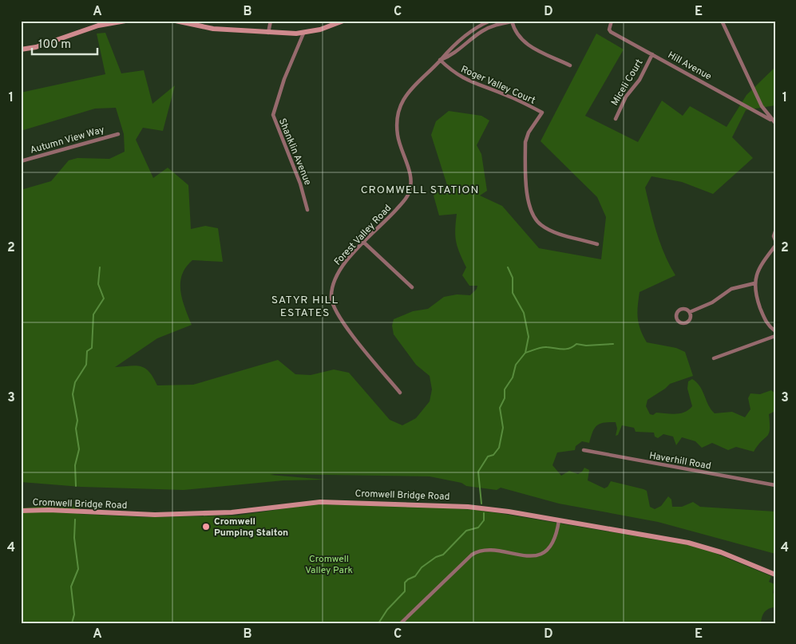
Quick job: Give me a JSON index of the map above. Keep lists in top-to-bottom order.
{
  "streets": {
    "main road": ["Cromwell Bridge Road"],
    "street": [
      "Hill Avenue",
      "Miceli Court",
      "Roger Valley Court",
      "Autumn View Way",
      "Shanklin Avenue",
      "Forest Valley Road",
      "Haverhill Road"
    ]
  },
  "crossings": [
    ["Hill Avenue", "Miceli Court"],
    ["Roger Valley Court", "Forest Valley Road"]
  ],
  "districts": ["CROMWELL STATION", "SATYR HILL ESTATES"],
  "parks": ["Cromwell Valley Park"],
  "places": ["Cromwell Pumping Staiton"],
  "scale_bar": "100 m",
  "grid": {
    "columns": [
      "A",
      "B",
      "C",
      "D",
      "E"
    ],
    "rows": [
      "1",
      "2",
      "3",
      "4"
    ]
  }
}
